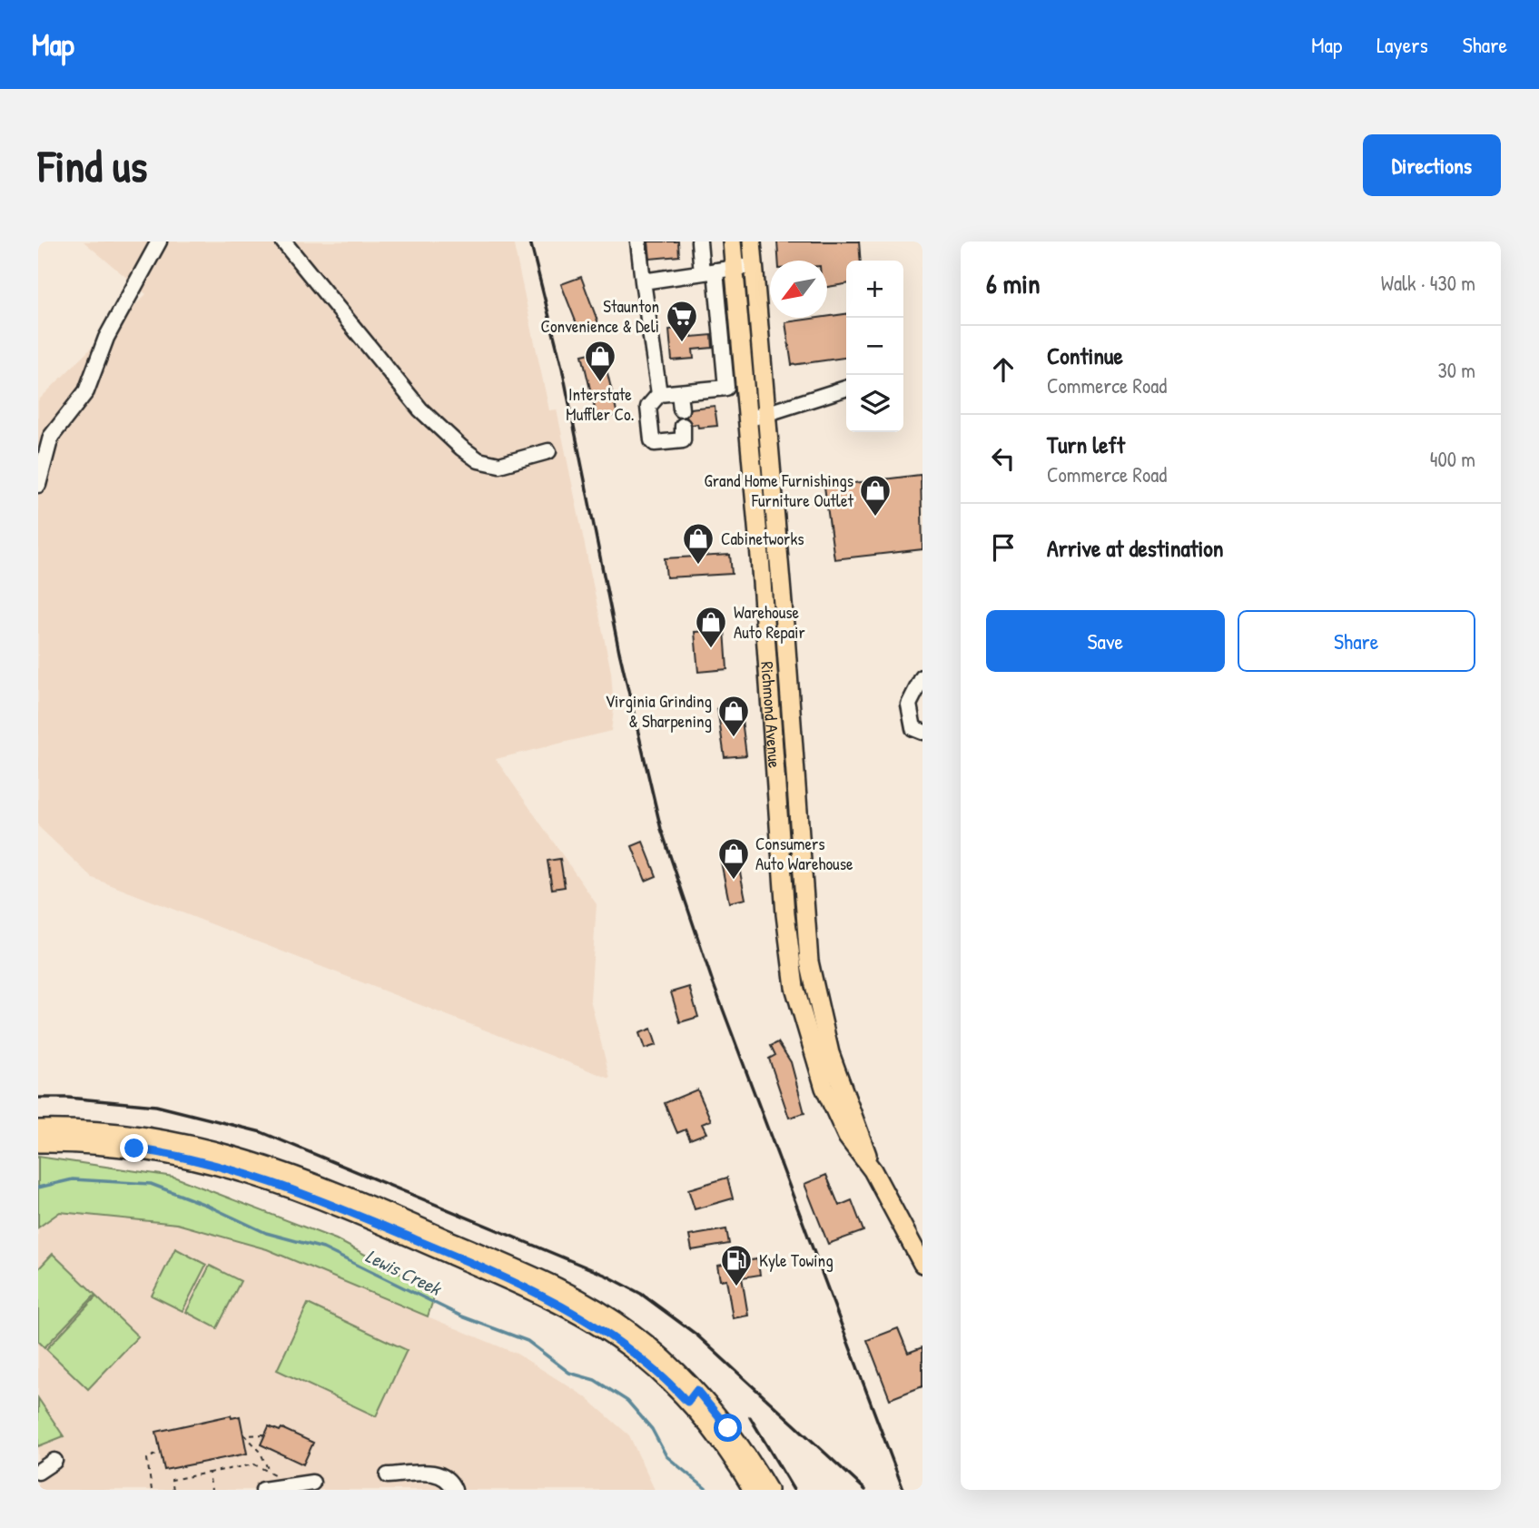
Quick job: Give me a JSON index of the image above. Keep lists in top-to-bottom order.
{
  "streets": {
    "main road": ["Richmond Avenue"]
  },
  "water": ["Lewis Creek"],
  "places": {
    "supermarket": ["Staunton Convenience & Deli"],
    "shop": [
      "Interstate Muffler Co.",
      "Grand Home Furnishings Furniture Outlet",
      "Cabinetworks",
      "Warehouse Auto Repair",
      "Virginia Grinding & Sharpening",
      "Consumers Auto Warehouse"
    ],
    "fuel station": ["Kyle Towing"]
  },
  "north": "bottom left",
  "page": {
    "header": "Map",
    "nav": ["Map", "Layers", "Share"],
    "buttons": [
      "Directions",
      ["Save", "Share"]
    ],
    "title": "Find us",
    "heading": ["6 min", "Walk · 430 m"],
    "map_buttons": ["+", "−"],
    "list": [
      ["Continue", "Commerce Road", "30 m"],
      ["Turn left", "Commerce Road", "400 m"],
      "Arrive at destination"
    ]
  }
}
